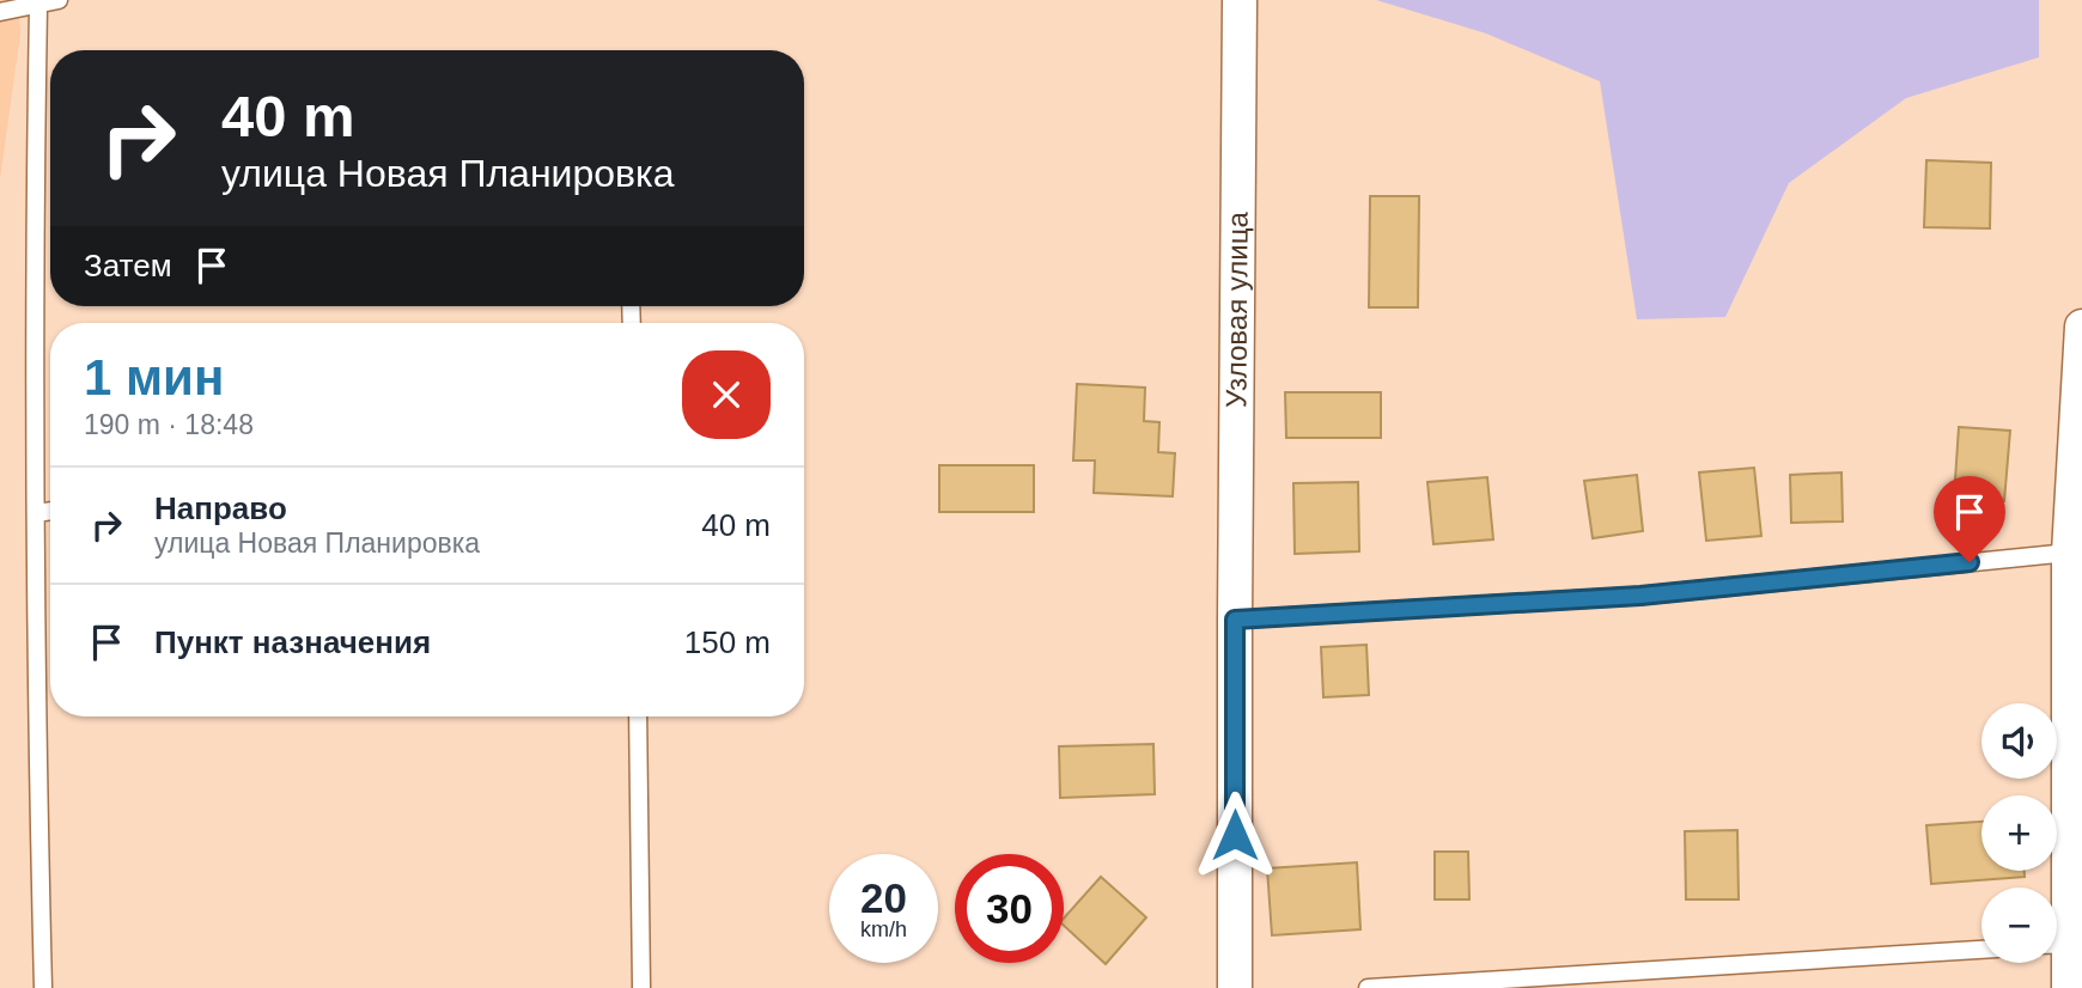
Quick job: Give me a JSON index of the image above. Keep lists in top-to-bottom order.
{
  "streets": {
    "street": ["Узловая улица"]
  },
  "page": {
    "turn": ["40 m", "улица Новая Планировка"],
    "then": "Затем",
    "heading": ["1 мин", "190 m · 18:48"],
    "list": [
      {
        "name": "Направо",
        "note": "улица Новая Планировка",
        "value": "40 m"
      },
      {
        "name": "Пункт назначения",
        "value": "150 m"
      }
    ],
    "map_buttons": ["+", "−"],
    "speed": "20 km/h",
    "limit": "30"
  }
}
